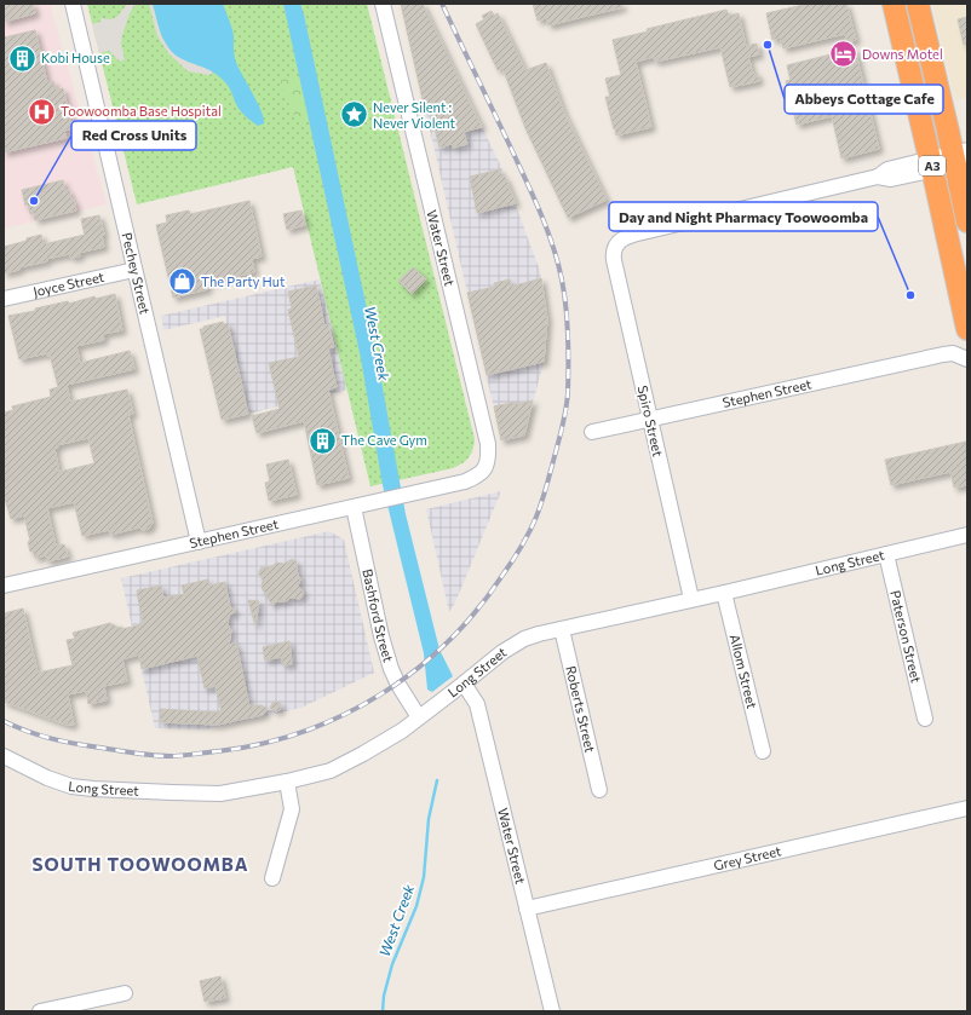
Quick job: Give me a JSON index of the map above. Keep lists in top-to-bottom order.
{
  "streets": {
    "highway": ["A3"],
    "street": [
      "Water Street",
      "Pechey Street",
      "Joyce Street",
      "Stephen Street",
      "Spiro Street",
      "Long Street",
      "Bashford Street",
      "Paterson Street",
      "Allom Street",
      "Roberts Street",
      "Grey Street"
    ]
  },
  "crossings": [
    ["A3", "Stephen Street"],
    ["A3", "Spiro Street"],
    ["Water Street", "Stephen Street"],
    ["Water Street", "Long Street"],
    ["Water Street", "Grey Street"],
    ["Pechey Street", "Joyce Street"],
    ["Pechey Street", "Stephen Street"],
    ["Stephen Street", "Spiro Street"],
    ["Stephen Street", "Bashford Street"],
    ["Spiro Street", "Long Street"],
    ["Long Street", "Bashford Street"],
    ["Long Street", "Paterson Street"],
    ["Long Street", "Allom Street"],
    ["Long Street", "Roberts Street"]
  ],
  "districts": ["SOUTH TOOWOOMBA"],
  "water": ["West Creek"],
  "places": {
    "other": ["Abbeys Cottage Cafe", "Red Cross Units", "Day and Night Pharmacy Toowoomba"],
    "hotel": ["Downs Motel"],
    "building": ["Kobi House", "The Cave Gym"],
    "hospital": ["Toowoomba Base Hospital"],
    "place": ["Never Silent : Never Violent"],
    "shop": ["The Party Hut"]
  }
}
